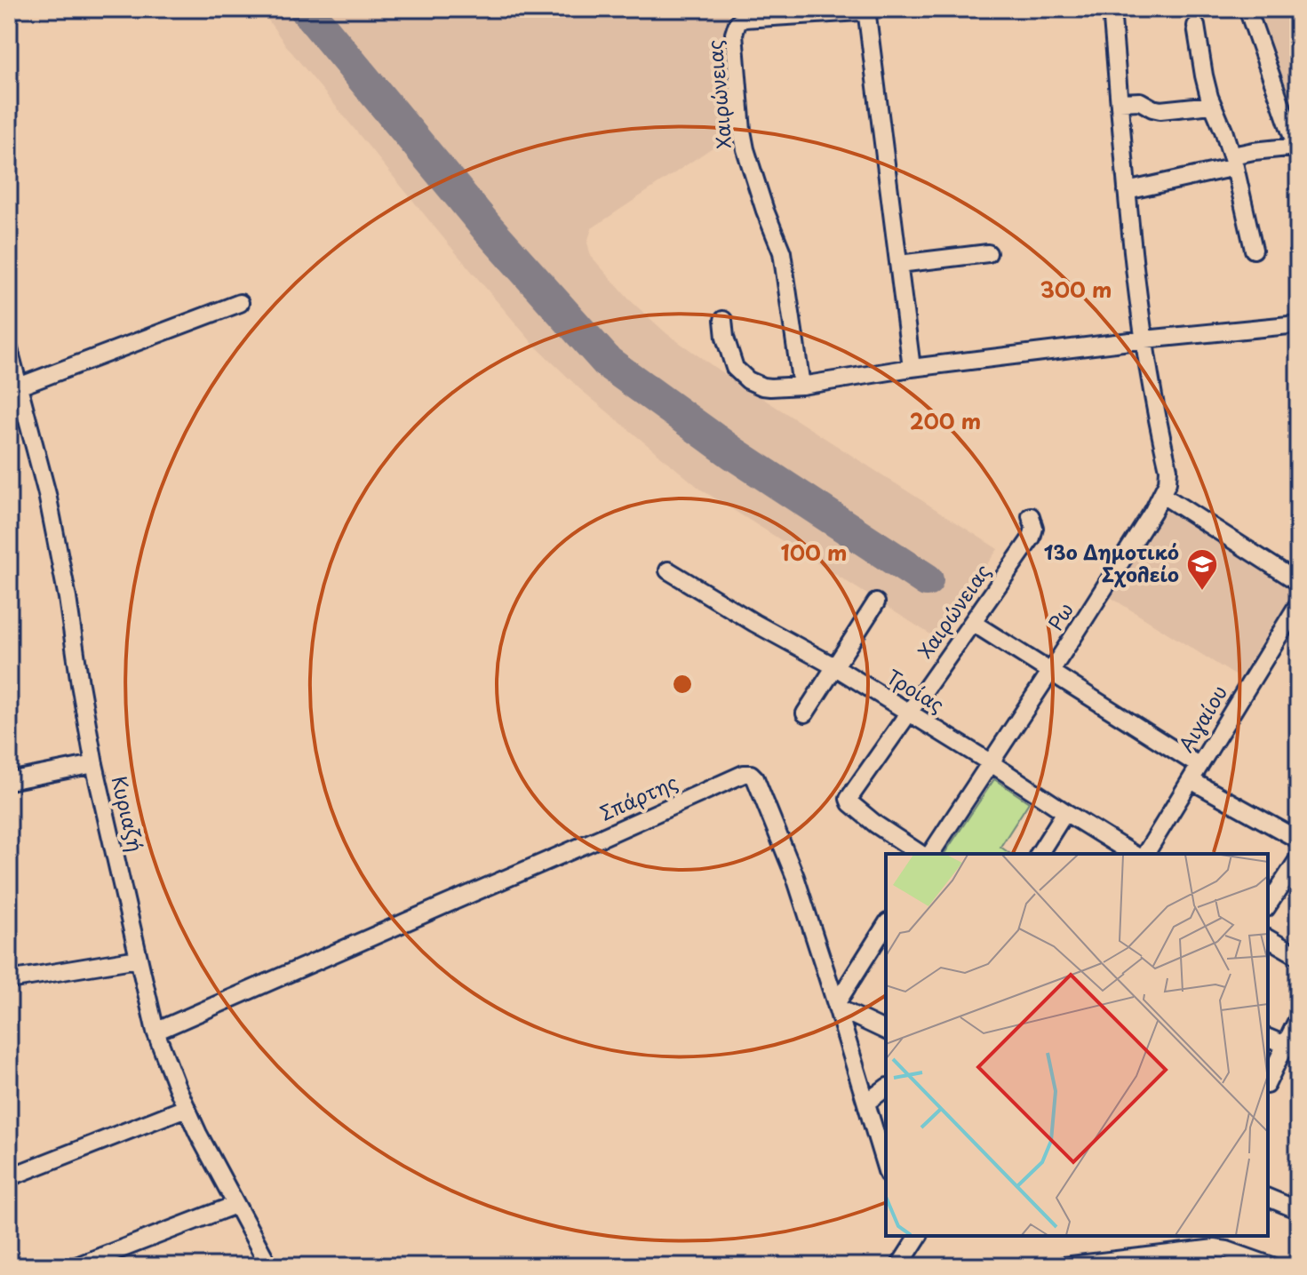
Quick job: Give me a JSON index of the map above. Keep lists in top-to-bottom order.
{
  "streets": {
    "street": [
      "Χαιρώνειας",
      "Ρω",
      "Τροίας",
      "Αιγαίου",
      "Σπάρτης",
      "Κυριαζή"
    ]
  },
  "crossings": [
    ["Χαιρώνειας", "Τροίας"],
    ["Ρω", "Τροίας"],
    ["Σπάρτης", "Κυριαζή"]
  ],
  "places": {
    "school or university": ["13ο Δημοτικό Σχολείο"]
  },
  "rings": ["300 m", "200 m", "100 m"]
}
